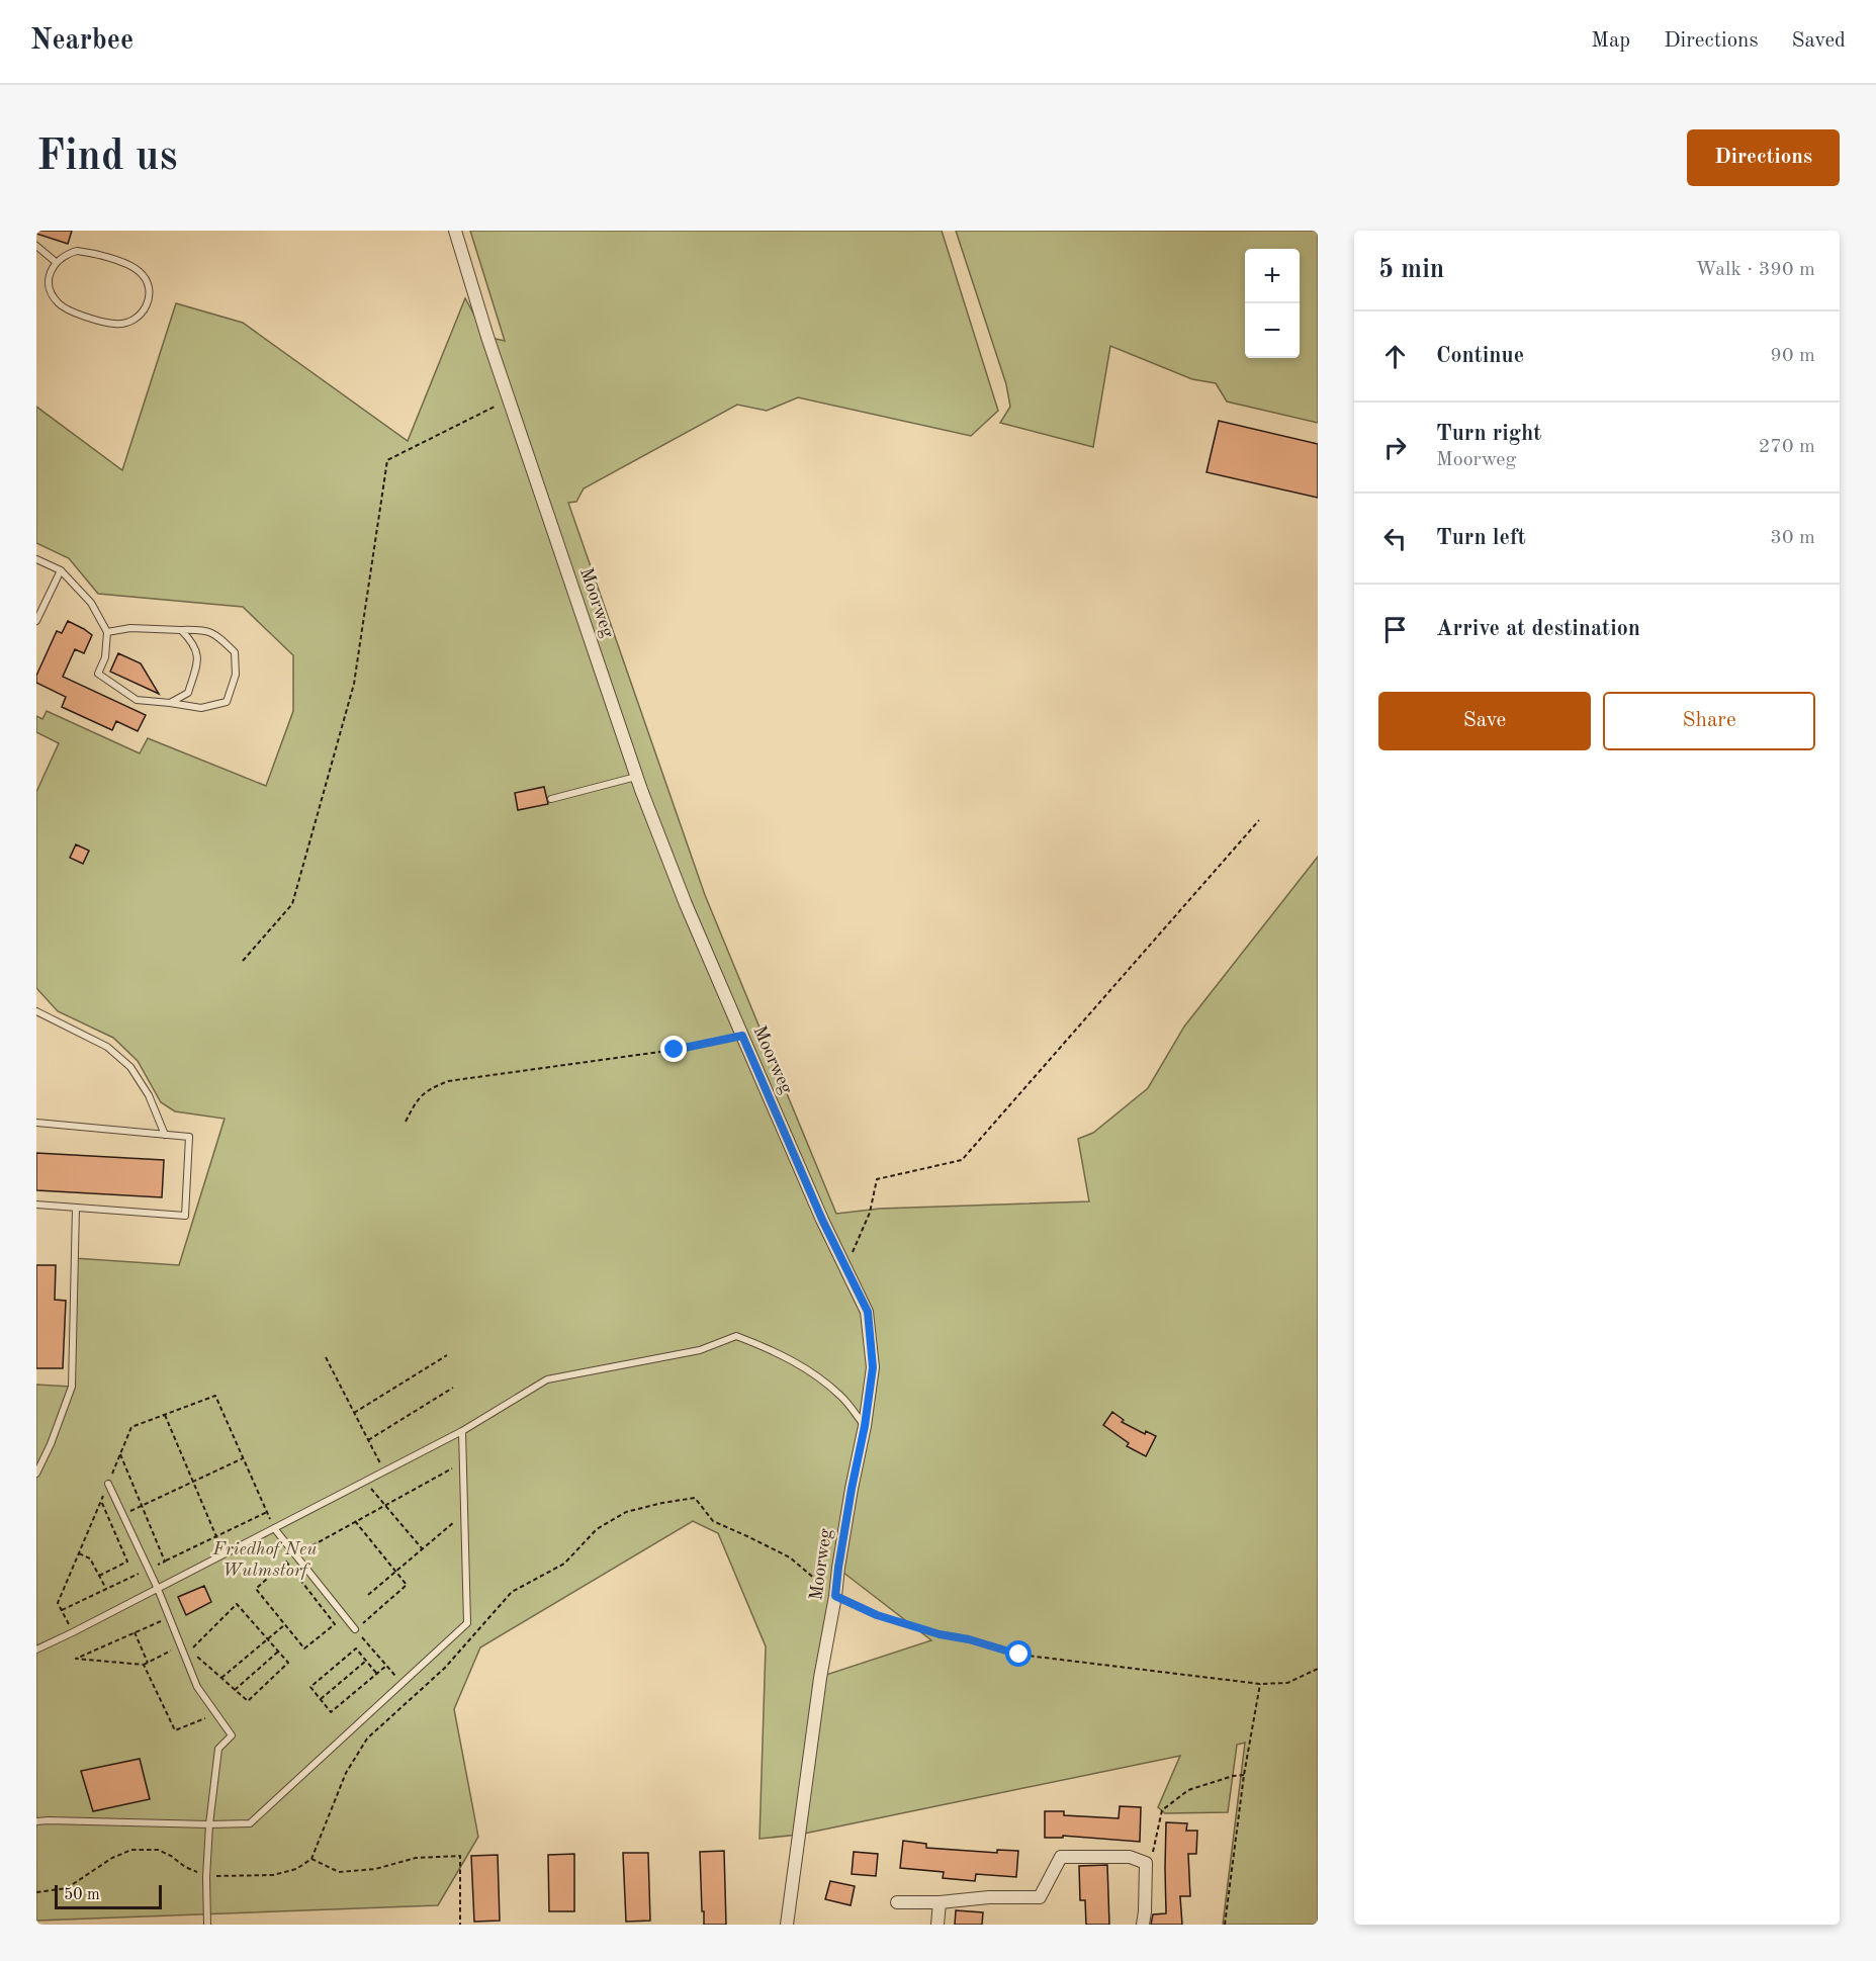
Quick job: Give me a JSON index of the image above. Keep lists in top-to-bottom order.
{
  "streets": {
    "street": ["Moorweg"]
  },
  "parks": ["Friedhof Neu Wulmstorf"],
  "scale_bar": "50 m",
  "page": {
    "header": "Nearbee",
    "nav": ["Map", "Directions", "Saved"],
    "buttons": [
      "Directions",
      ["Save", "Share"]
    ],
    "title": "Find us",
    "heading": ["5 min", "Walk · 390 m"],
    "map_buttons": ["+", "−"],
    "list": [
      ["Continue", "90 m"],
      ["Turn right", "Moorweg", "270 m"],
      ["Turn left", "30 m"],
      "Arrive at destination"
    ],
    "scale": "50 m"
  }
}
